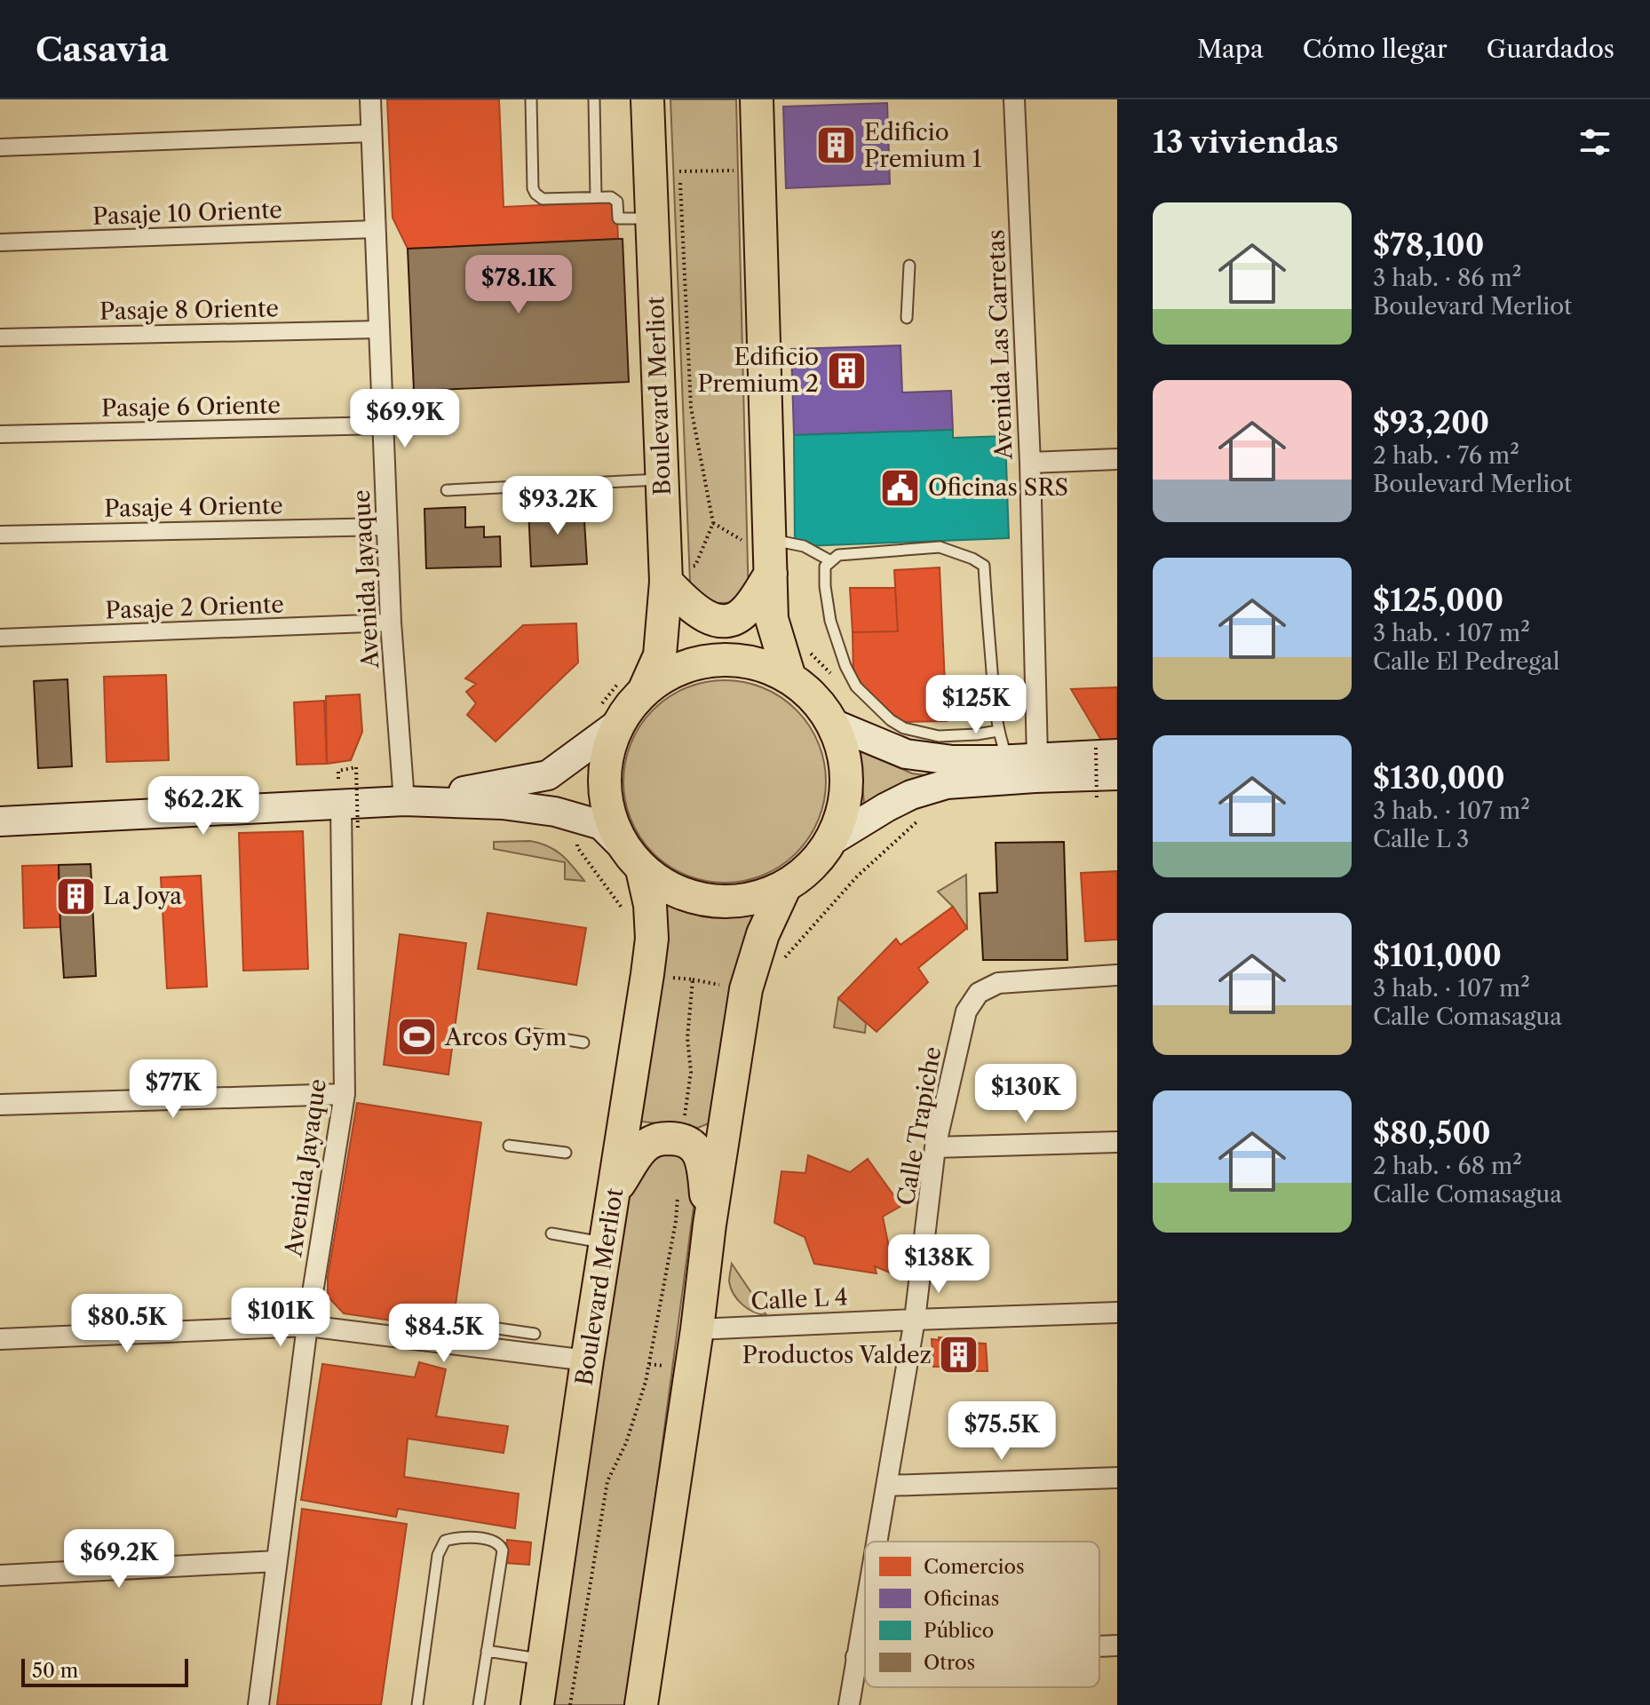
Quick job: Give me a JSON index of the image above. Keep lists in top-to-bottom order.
{
  "streets": {
    "main road": ["Boulevard Merliot"],
    "street": [
      "Pasaje 10 Oriente",
      "Pasaje 8 Oriente",
      "Avenida Las Carretas",
      "Pasaje 6 Oriente",
      "Pasaje 4 Oriente",
      "Avenida Jayaque",
      "Pasaje 2 Oriente",
      "Calle Trapiche",
      "Calle L 4"
    ]
  },
  "crossings": [
    ["Pasaje 10 Oriente", "Avenida Jayaque"],
    ["Pasaje 8 Oriente", "Avenida Jayaque"],
    ["Pasaje 6 Oriente", "Avenida Jayaque"],
    ["Pasaje 4 Oriente", "Avenida Jayaque"],
    ["Avenida Jayaque", "Pasaje 2 Oriente"],
    ["Calle Trapiche", "Calle L 4"]
  ],
  "places": {
    "building": [
      "Edificio Premium 1",
      "Edificio Premium 2",
      "La Joya",
      "Productos Valdez"
    ],
    "public building": ["Oficinas SRS"],
    "sports": ["Arcos Gym"]
  },
  "legend": [
    "Comercios",
    "Oficinas",
    "Público",
    "Otros"
  ],
  "scale_bar": "50 m",
  "page": {
    "header": "Casavia",
    "nav": ["Mapa", "Cómo llegar", "Guardados"],
    "heading": "13 viviendas",
    "list": [
      {
        "name": "$78,100",
        "note": "3 hab. · 86 m² · Boulevard Merliot"
      },
      {
        "name": "$93,200",
        "note": "2 hab. · 76 m² · Boulevard Merliot"
      },
      {
        "name": "$125,000",
        "note": "3 hab. · 107 m² · Calle El Pedregal"
      },
      {
        "name": "$130,000",
        "note": "3 hab. · 107 m² · Calle L 3"
      },
      {
        "name": "$101,000",
        "note": "3 hab. · 107 m² · Calle Comasagua"
      },
      {
        "name": "$80,500",
        "note": "2 hab. · 68 m² · Calle Comasagua"
      }
    ],
    "price": [
      "$78.1K",
      "$69.9K",
      "$93.2K",
      "$125K",
      "$62.2K",
      "$77K",
      "$130K",
      "$138K",
      "$101K",
      "$80.5K",
      "$84.5K",
      "$75.5K",
      "$69.2K"
    ],
    "scale": "50 m"
  }
}
